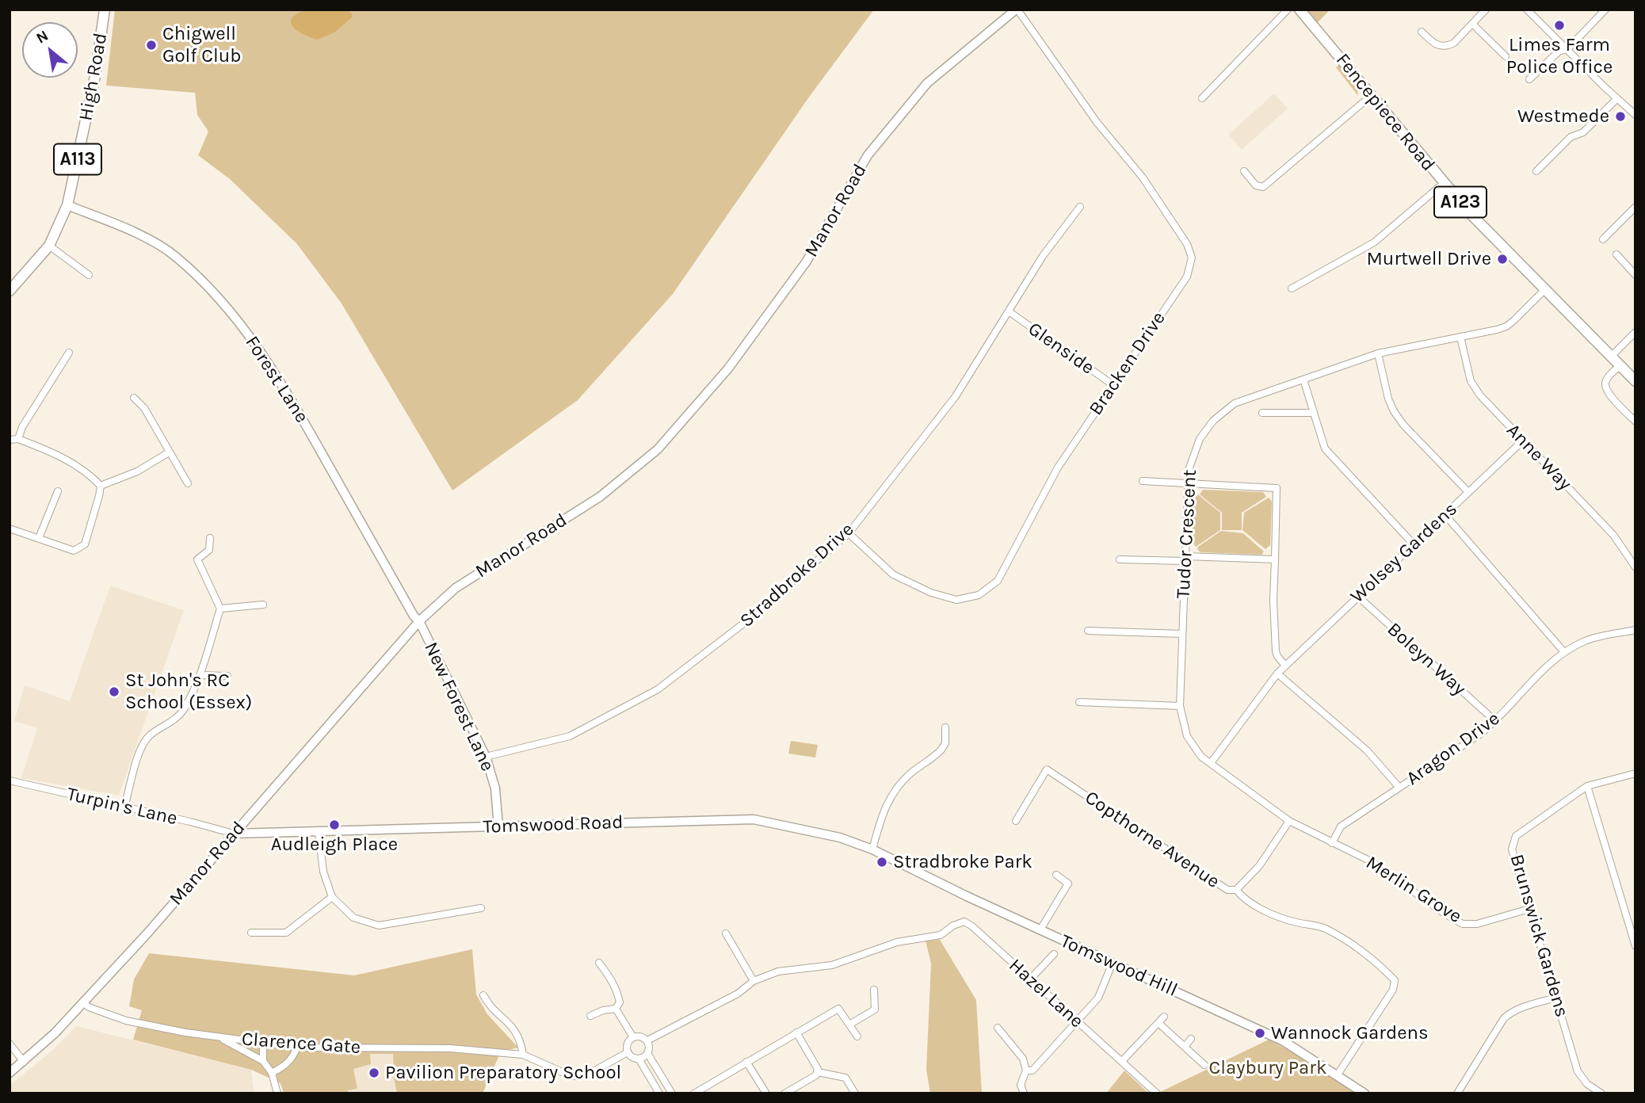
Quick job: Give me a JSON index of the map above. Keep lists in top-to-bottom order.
{
  "streets": {
    "main road": [
      "High Road",
      "Fencepiece Road",
      "A113",
      "A123"
    ],
    "street": [
      "Manor Road",
      "Glenside",
      "Bracken Drive",
      "Forest Lane",
      "Anne Way",
      "Tudor Crescent",
      "Wolsey Gardens",
      "Stradbroke Drive",
      "Boleyn Way",
      "New Forest Lane",
      "Aragon Drive",
      "Turpin's Lane",
      "Tomswood Road",
      "Copthorne Avenue",
      "Merlin Grove",
      "Brunswick Gardens",
      "Tomswood Hill",
      "Hazel Lane",
      "Clarence Gate"
    ]
  },
  "crossings": [
    ["High Road", "Forest Lane"],
    ["Fencepiece Road", "Tudor Crescent"],
    ["Manor Road", "Bracken Drive"],
    ["Manor Road", "Forest Lane"],
    ["Manor Road", "New Forest Lane"],
    ["Manor Road", "Turpin's Lane"],
    ["Manor Road", "Tomswood Road"],
    ["Manor Road", "Clarence Gate"],
    ["Glenside", "Bracken Drive"],
    ["Glenside", "Stradbroke Drive"],
    ["Bracken Drive", "Stradbroke Drive"],
    ["Forest Lane", "New Forest Lane"],
    ["Anne Way", "Tudor Crescent"],
    ["Anne Way", "Wolsey Gardens"],
    ["Tudor Crescent", "Wolsey Gardens"],
    ["Tudor Crescent", "Aragon Drive"],
    ["Tudor Crescent", "Copthorne Avenue"],
    ["Tudor Crescent", "Merlin Grove"],
    ["Wolsey Gardens", "Boleyn Way"],
    ["Stradbroke Drive", "New Forest Lane"],
    ["Boleyn Way", "Aragon Drive"],
    ["New Forest Lane", "Tomswood Road"],
    ["Aragon Drive", "Merlin Grove"],
    ["Turpin's Lane", "Tomswood Road"],
    ["Tomswood Road", "Tomswood Hill"],
    ["Merlin Grove", "Brunswick Gardens"]
  ],
  "parks": ["Claybury Park"],
  "places": [
    "Limes Farm Police Office",
    "Chigwell Golf Club",
    "Westmede",
    "Murtwell Drive",
    "St John's RC School (Essex)",
    "Audleigh Place",
    "Stradbroke Park",
    "Wannock Gardens",
    "Pavilion Preparatory School"
  ],
  "north": "top left"
}
